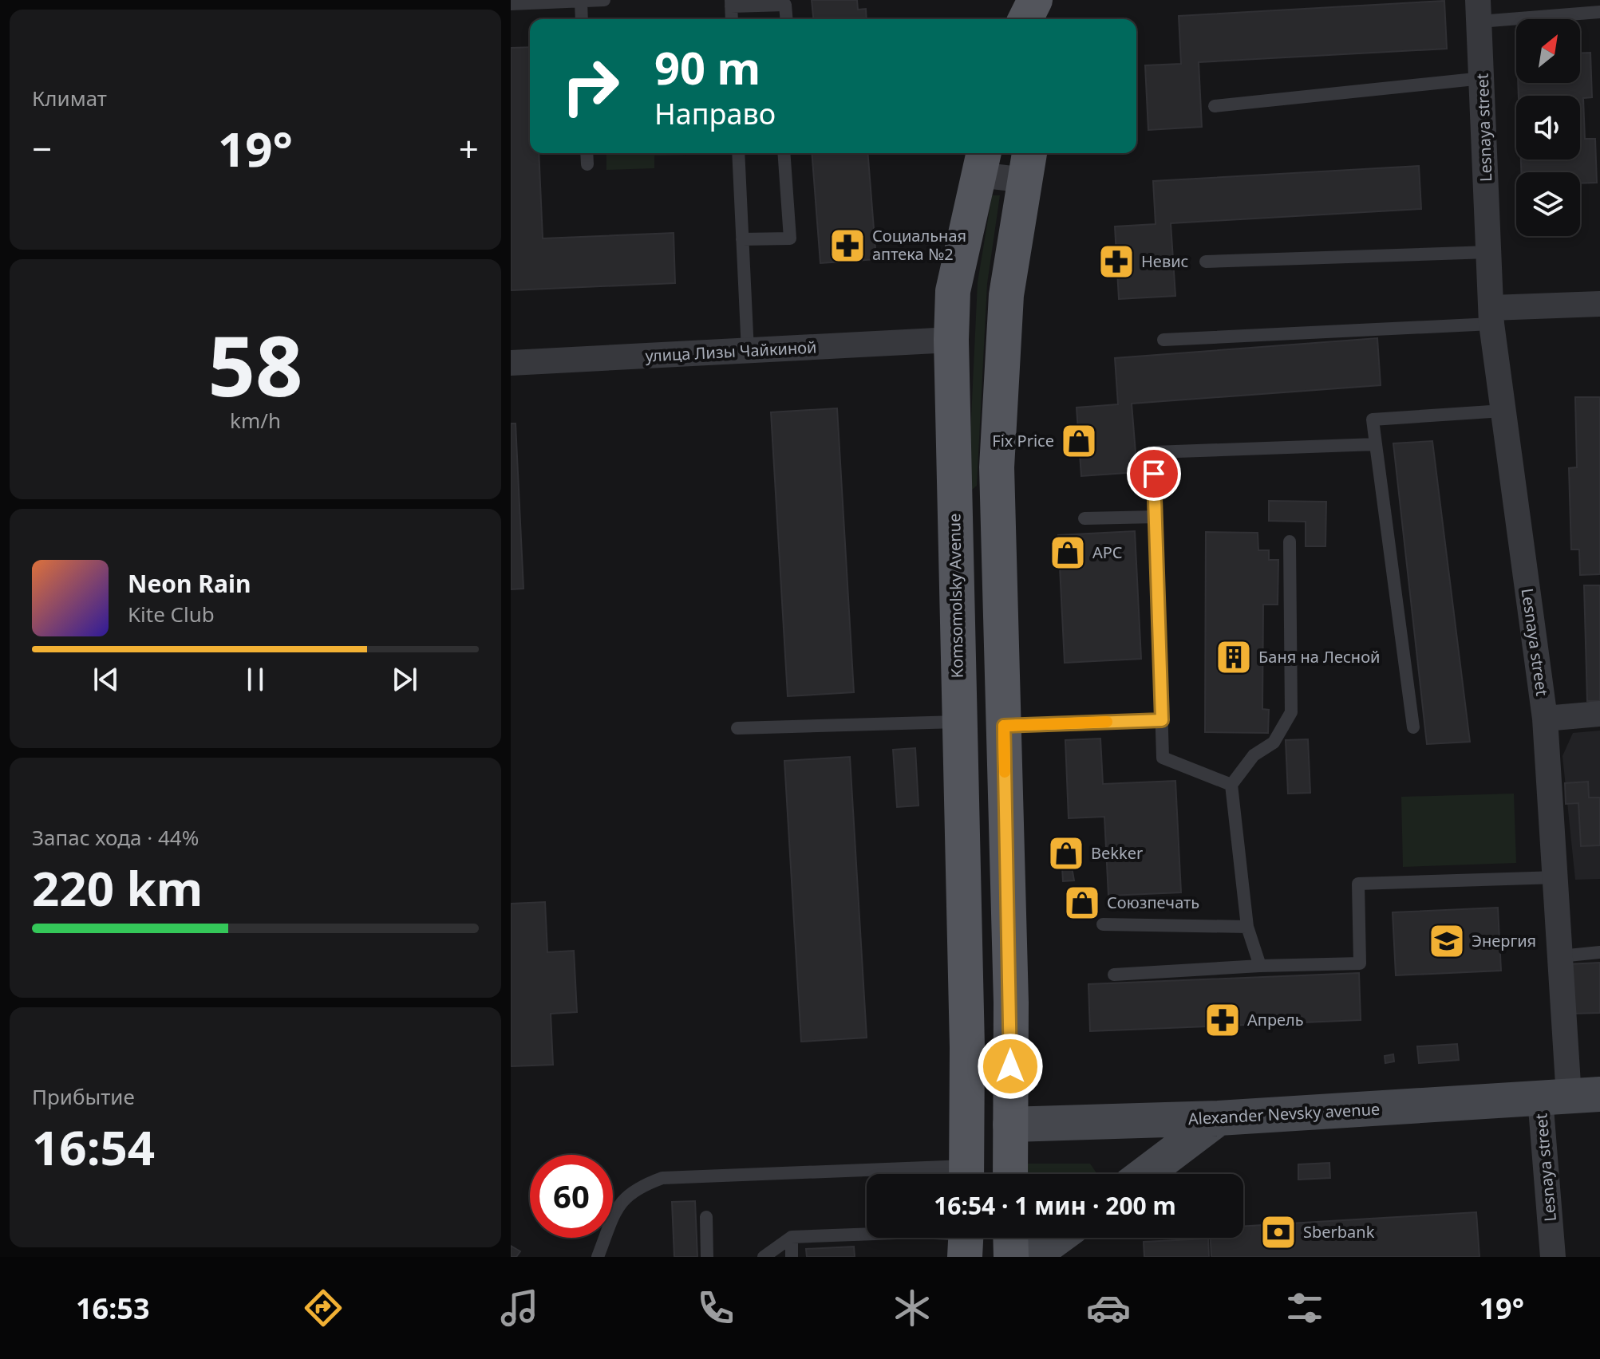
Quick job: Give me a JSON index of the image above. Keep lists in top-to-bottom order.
{
  "streets": {
    "main road": ["Komsomolsky Avenue", "Alexander Nevsky avenue"],
    "street": ["Lesnaya street", "улица Лизы Чайкиной"]
  },
  "crossings": [
    ["Lesnaya street", "Alexander Nevsky avenue"],
    ["улица Лизы Чайкиной", "Komsomolsky Avenue"]
  ],
  "places": {
    "pharmacy": ["Социальная аптека №2", "Невис", "Апрель"],
    "shop": [
      "Fix Price",
      "АРС",
      "Bekker",
      "Союзпечать"
    ],
    "building": ["Баня на Лесной"],
    "school or university": ["Энергия"],
    "bank": ["Sberbank"]
  },
  "north": "top right",
  "page": {
    "tile": [
      "Климат",
      ["58", "km/h"],
      ["Запас хода · 44%", "220 km"],
      ["Прибытие", "16:54"]
    ],
    "turn": ["90 m", "Направо"],
    "heat": ["−", "19°", "+"],
    "song": ["Neon Rain", "Kite Club"],
    "limit": "60",
    "trip": "16:54 · 1 мин · 200 m",
    "tabs": ["16:53", "19°"]
  }
}
